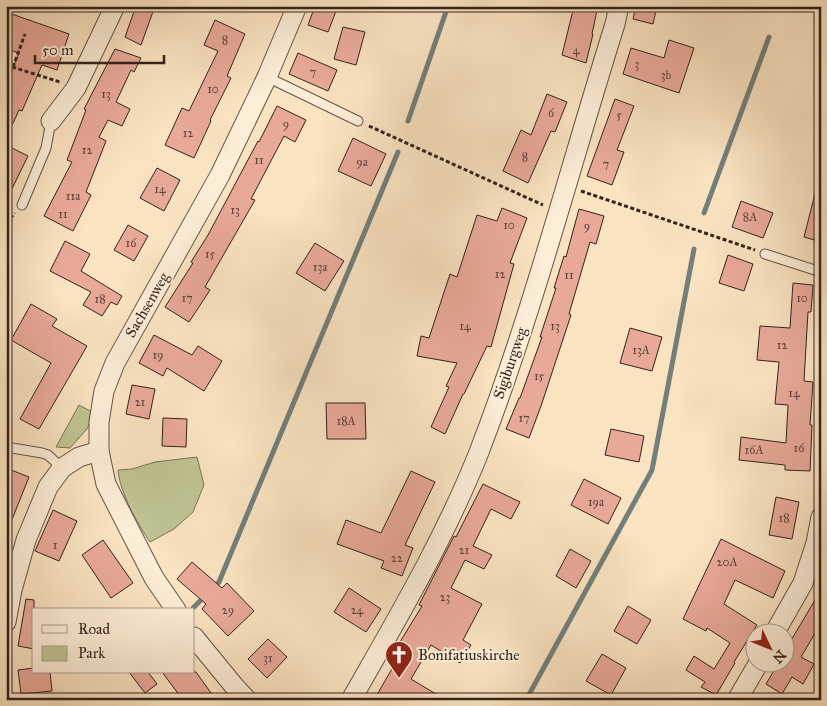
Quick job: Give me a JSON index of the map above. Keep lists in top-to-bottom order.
{
  "streets": {
    "street": ["Sachsenweg", "Sigiburgweg"]
  },
  "places": {
    "church": ["Bonifatiuskirche"]
  },
  "house_numbers": [
    "8",
    "4",
    "3",
    "7",
    "3b",
    "10",
    "13",
    "6",
    "5",
    "9",
    "12",
    "12",
    "8",
    "11",
    "9a",
    "7",
    "14",
    "11a",
    "13",
    "11",
    "8A",
    "10",
    "9",
    "16",
    "15",
    "13a",
    "12",
    "11",
    "17",
    "10",
    "18",
    "14",
    "13",
    "12",
    "13A",
    "19",
    "15",
    "14",
    "21",
    "17",
    "18A",
    "16",
    "16A",
    "19a",
    "18",
    "1",
    "21",
    "22",
    "20A",
    "23",
    "29",
    "24",
    "31"
  ],
  "legend": ["Road", "Park"],
  "scale_bar": "50 m",
  "north": "bottom right"
}
